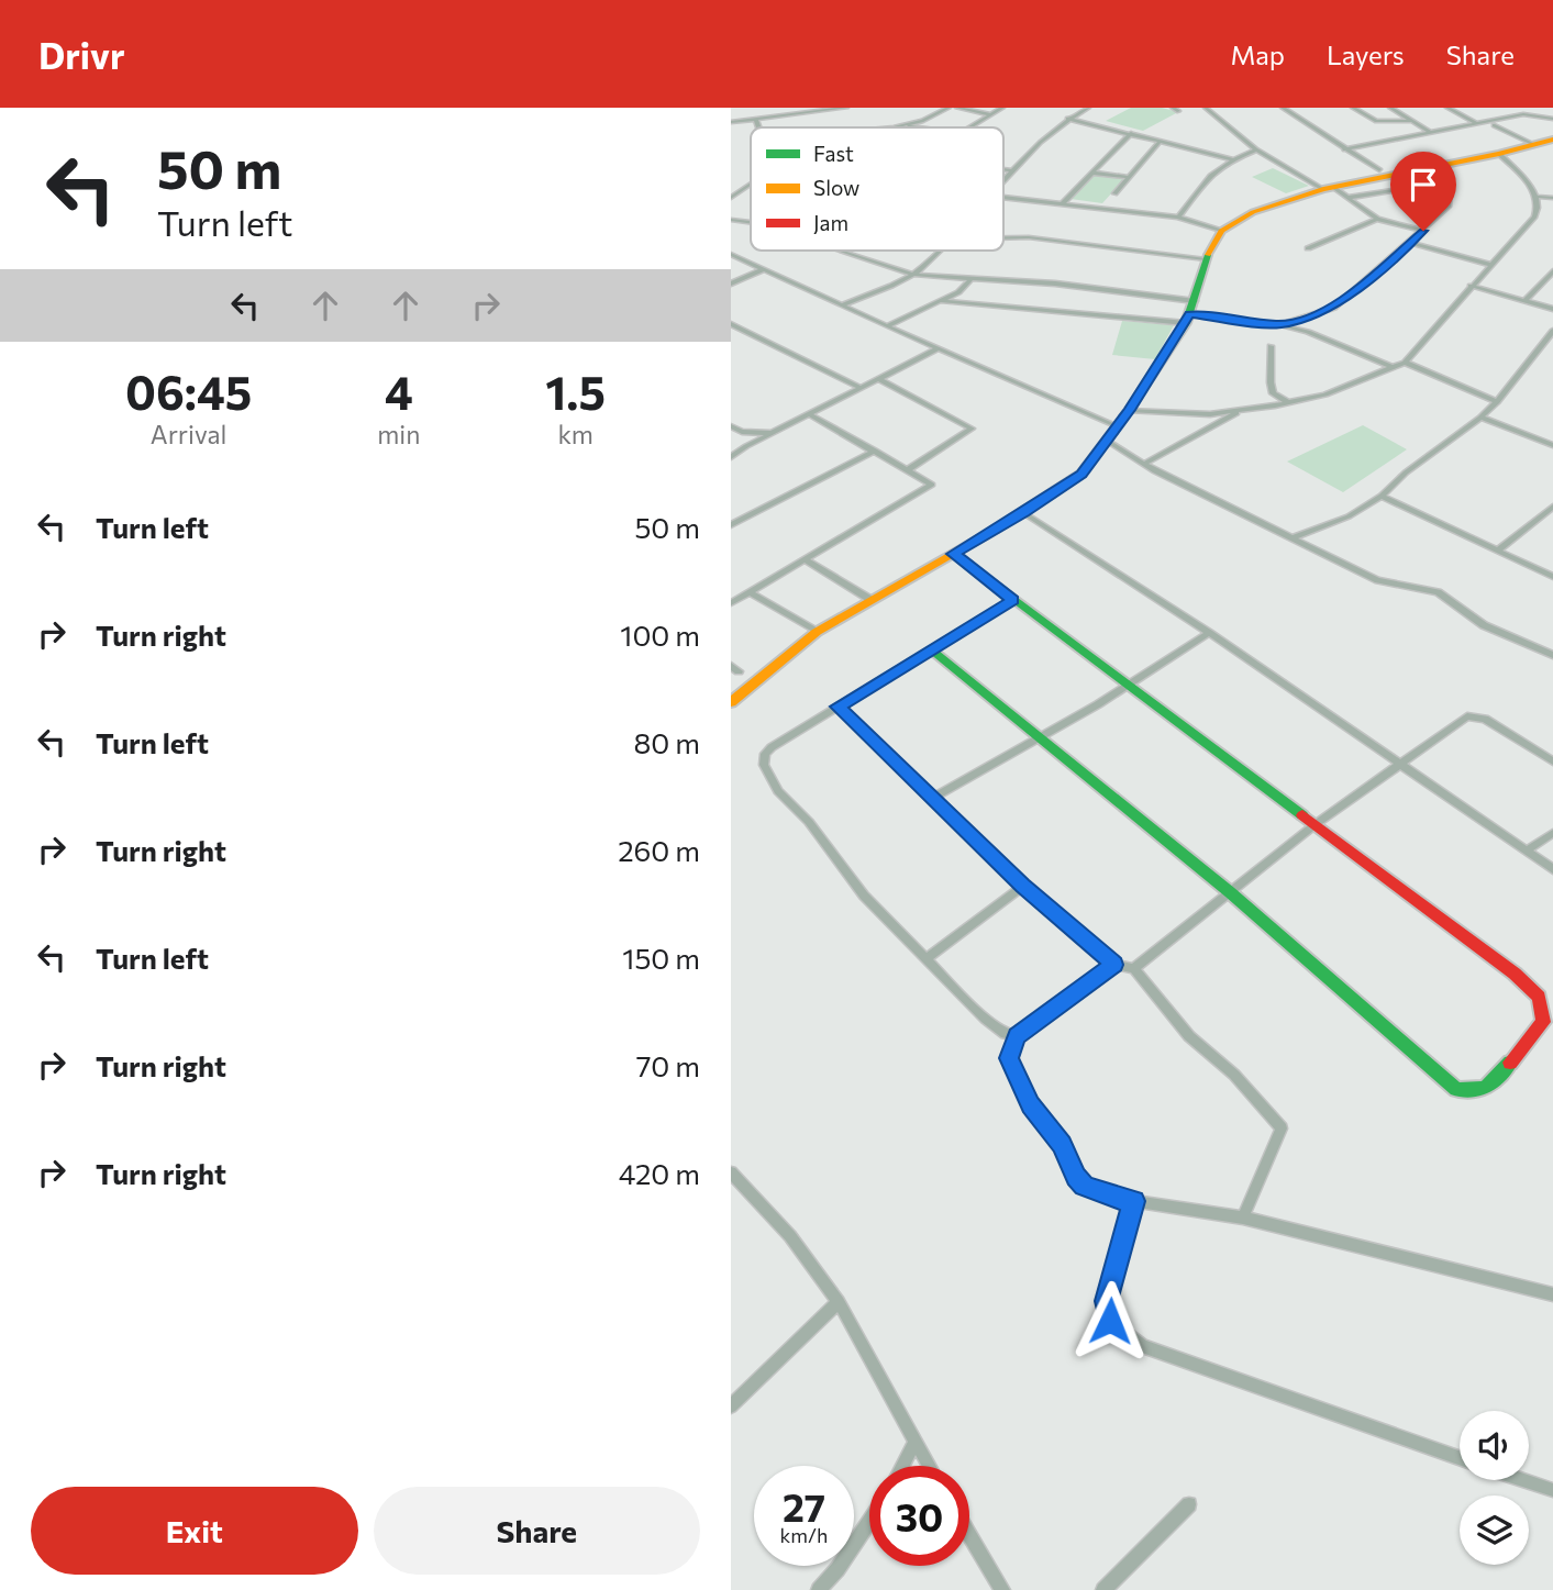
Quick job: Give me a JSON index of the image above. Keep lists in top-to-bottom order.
{
  "legend": ["Fast", "Slow", "Jam"],
  "page": {
    "header": "Drivr",
    "nav": ["Map", "Layers", "Share"],
    "turn": ["50 m", "Turn left"],
    "eta": [
      "06:45",
      "Arrival",
      "4",
      "min",
      "1.5",
      "km"
    ],
    "list": [
      {
        "name": "Turn left",
        "value": "50 m"
      },
      {
        "name": "Turn right",
        "value": "100 m"
      },
      {
        "name": "Turn left",
        "value": "80 m"
      },
      {
        "name": "Turn right",
        "value": "260 m"
      },
      {
        "name": "Turn left",
        "value": "150 m"
      },
      {
        "name": "Turn right",
        "value": "70 m"
      },
      {
        "name": "Turn right",
        "value": "420 m"
      }
    ],
    "speed": "27 km/h",
    "limit": "30",
    "buttons": ["Exit", "Share"]
  }
}
